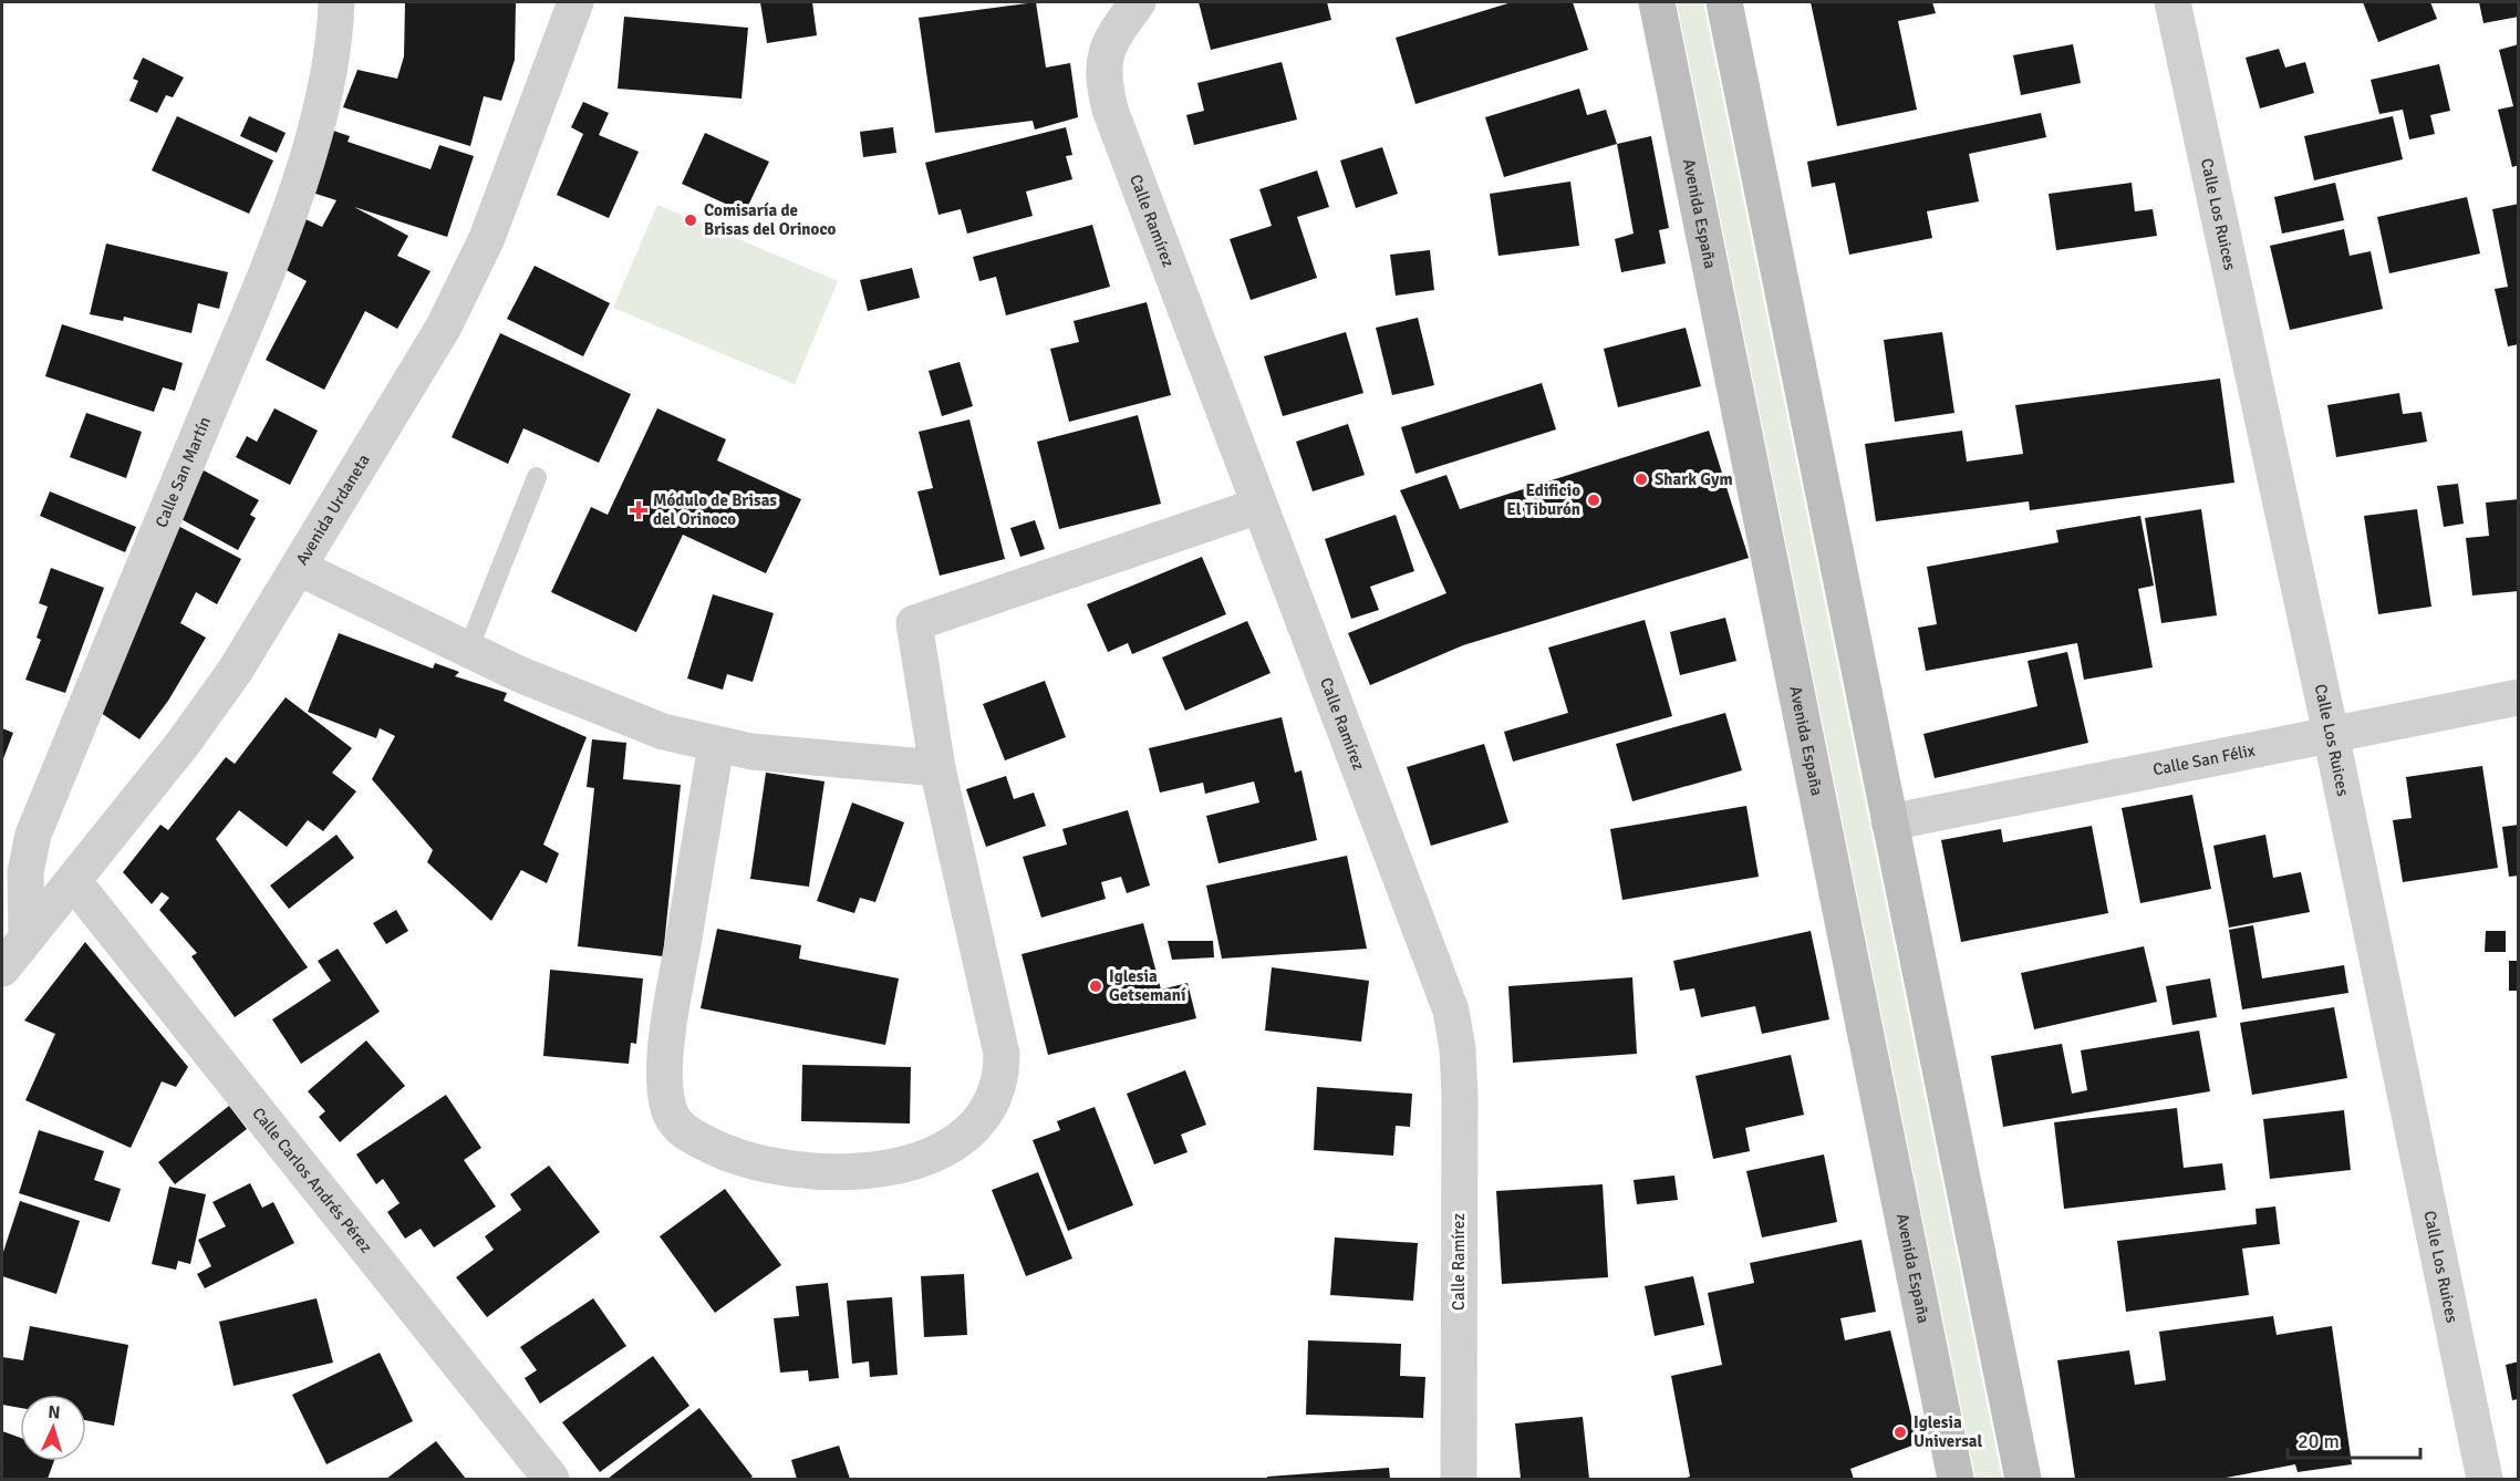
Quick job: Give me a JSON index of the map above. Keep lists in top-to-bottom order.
{
  "streets": {
    "main road": ["Avenida España"],
    "street": [
      "Calle Los Ruices",
      "Calle Ramírez",
      "Calle San Martín",
      "Avenida Urdaneta",
      "Calle San Félix",
      "Calle Carlos Andrés Pérez"
    ]
  },
  "crossings": [
    ["Calle Los Ruices", "Calle San Félix"],
    ["Calle San Martín", "Avenida Urdaneta"],
    ["Avenida Urdaneta", "Calle Carlos Andrés Pérez"]
  ],
  "places": {
    "other": [
      "Comisaría de Brisas del Orinoco",
      "Shark Gym",
      "Edificio El Tiburón",
      "Iglesia Getsemaní",
      "Iglesia Universal"
    ],
    "health": ["Módulo de Brisas del Orinoco"]
  },
  "scale_bar": "20 m",
  "north": "top"
}
